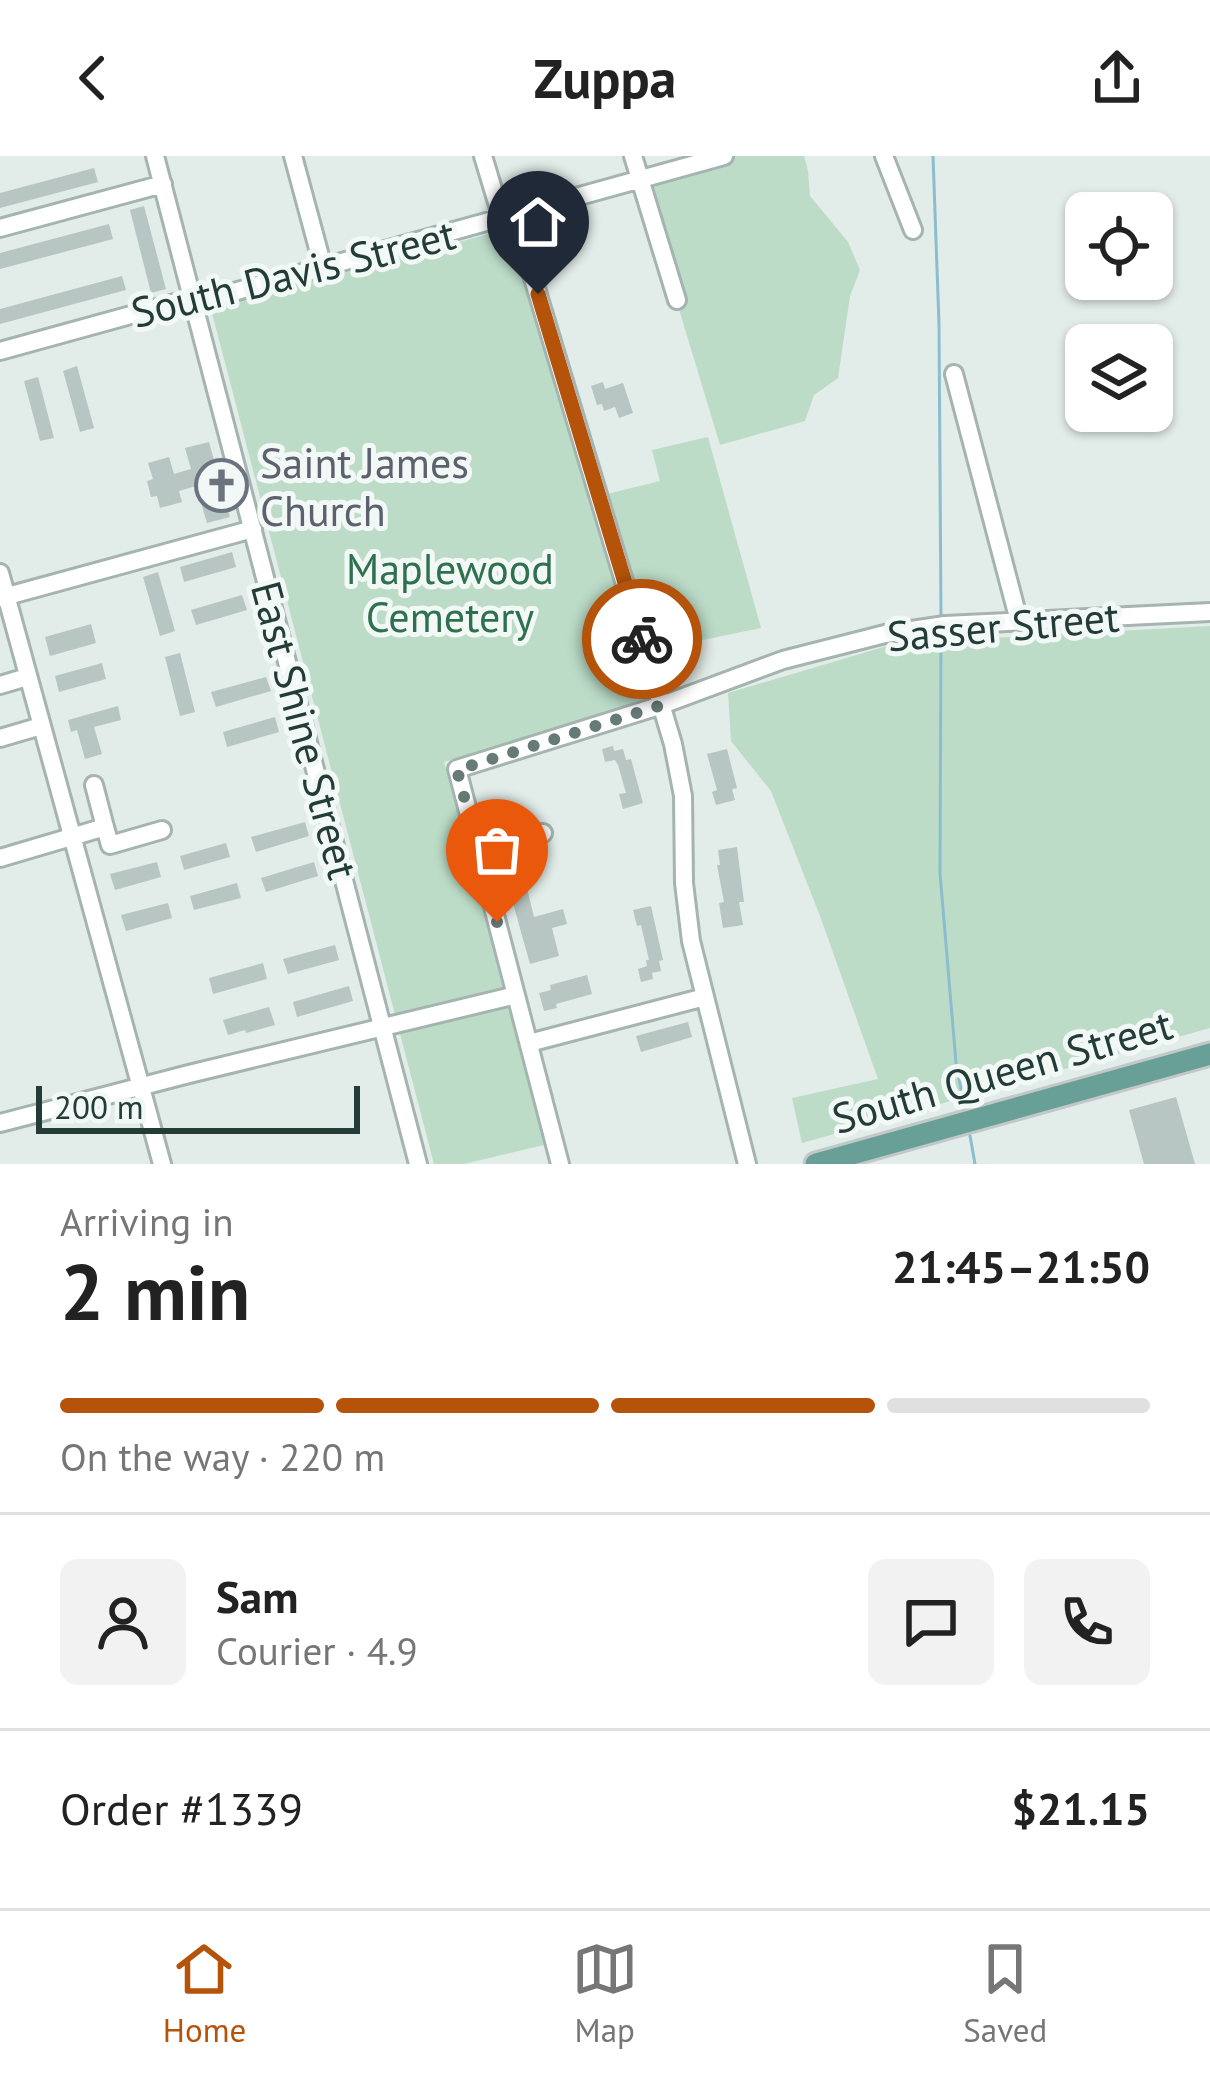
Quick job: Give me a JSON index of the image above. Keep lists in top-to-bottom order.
{
  "streets": {
    "main road": ["South Queen Street"],
    "street": ["South Davis Street", "Sasser Street", "East Shine Street"]
  },
  "crossings": [
    ["South Davis Street", "East Shine Street"]
  ],
  "parks": ["Maplewood Cemetery"],
  "places": {
    "church": ["Saint James Church"]
  },
  "scale_bar": "200 m",
  "page": {
    "header": "Zuppa",
    "scale": "200 m",
    "heading": ["2 min", "Arriving in", "21:45–21:50"],
    "panel": [
      "Sam",
      "Courier · 4.9",
      "Order #1339",
      "$21.15"
    ],
    "bar": "On the way · 220 m",
    "tabs": ["Home", "Map", "Saved"]
  }
}
